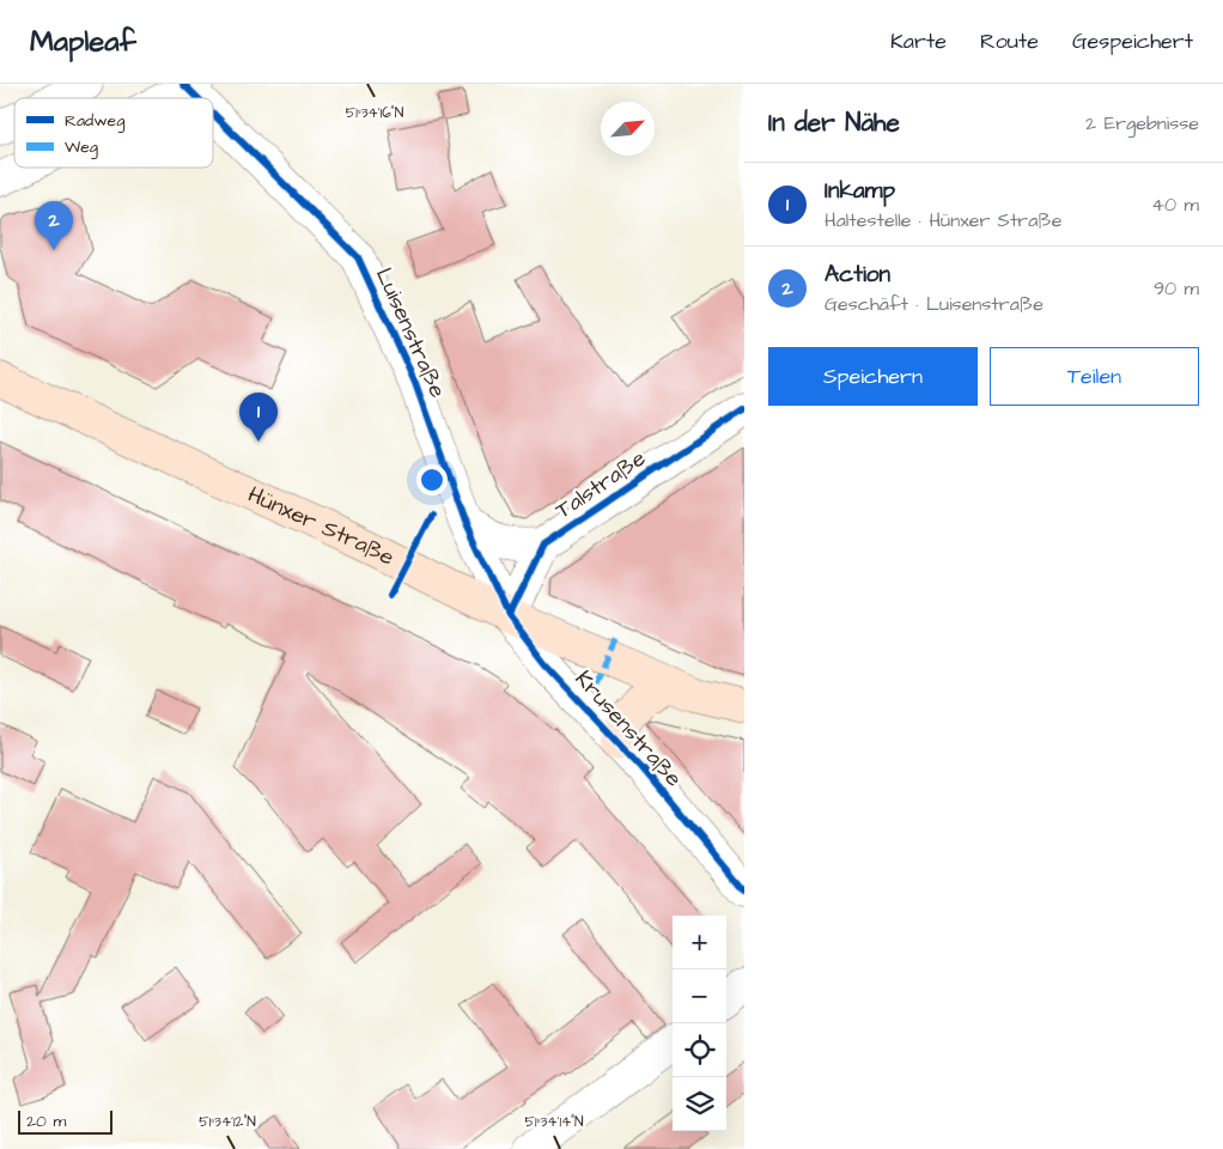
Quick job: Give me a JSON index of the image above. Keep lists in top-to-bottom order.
{
  "streets": {
    "main road": ["Hünxer Straße"],
    "street": ["Luisenstraße", "Talstraße", "Krusenstraße"]
  },
  "crossings": [
    ["Luisenstraße", "Talstraße"],
    ["Luisenstraße", "Hünxer Straße"],
    ["Luisenstraße", "Krusenstraße"],
    ["Talstraße", "Hünxer Straße"],
    ["Talstraße", "Krusenstraße"],
    ["Hünxer Straße", "Krusenstraße"]
  ],
  "legend": ["Radweg", "Weg"],
  "scale_bar": "20 m",
  "north": "top right",
  "page": {
    "header": "Mapleaf",
    "nav": ["Karte", "Route", "Gespeichert"],
    "heading": ["In der Nähe", "2 Ergebnisse"],
    "list": [
      {
        "mark": "1",
        "name": "Inkamp",
        "note": "Haltestelle · Hünxer Straße",
        "value": "40 m"
      },
      {
        "mark": "2",
        "name": "Action",
        "note": "Geschäft · Luisenstraße",
        "value": "90 m"
      }
    ],
    "pins": ["2", "1"],
    "buttons": ["Speichern", "Teilen"],
    "map_buttons": ["+", "−"],
    "scale": "20 m"
  },
  "coordinates": ["51°34'16\"N", "51°34'12\"N", "51°34'14\"N"]
}
